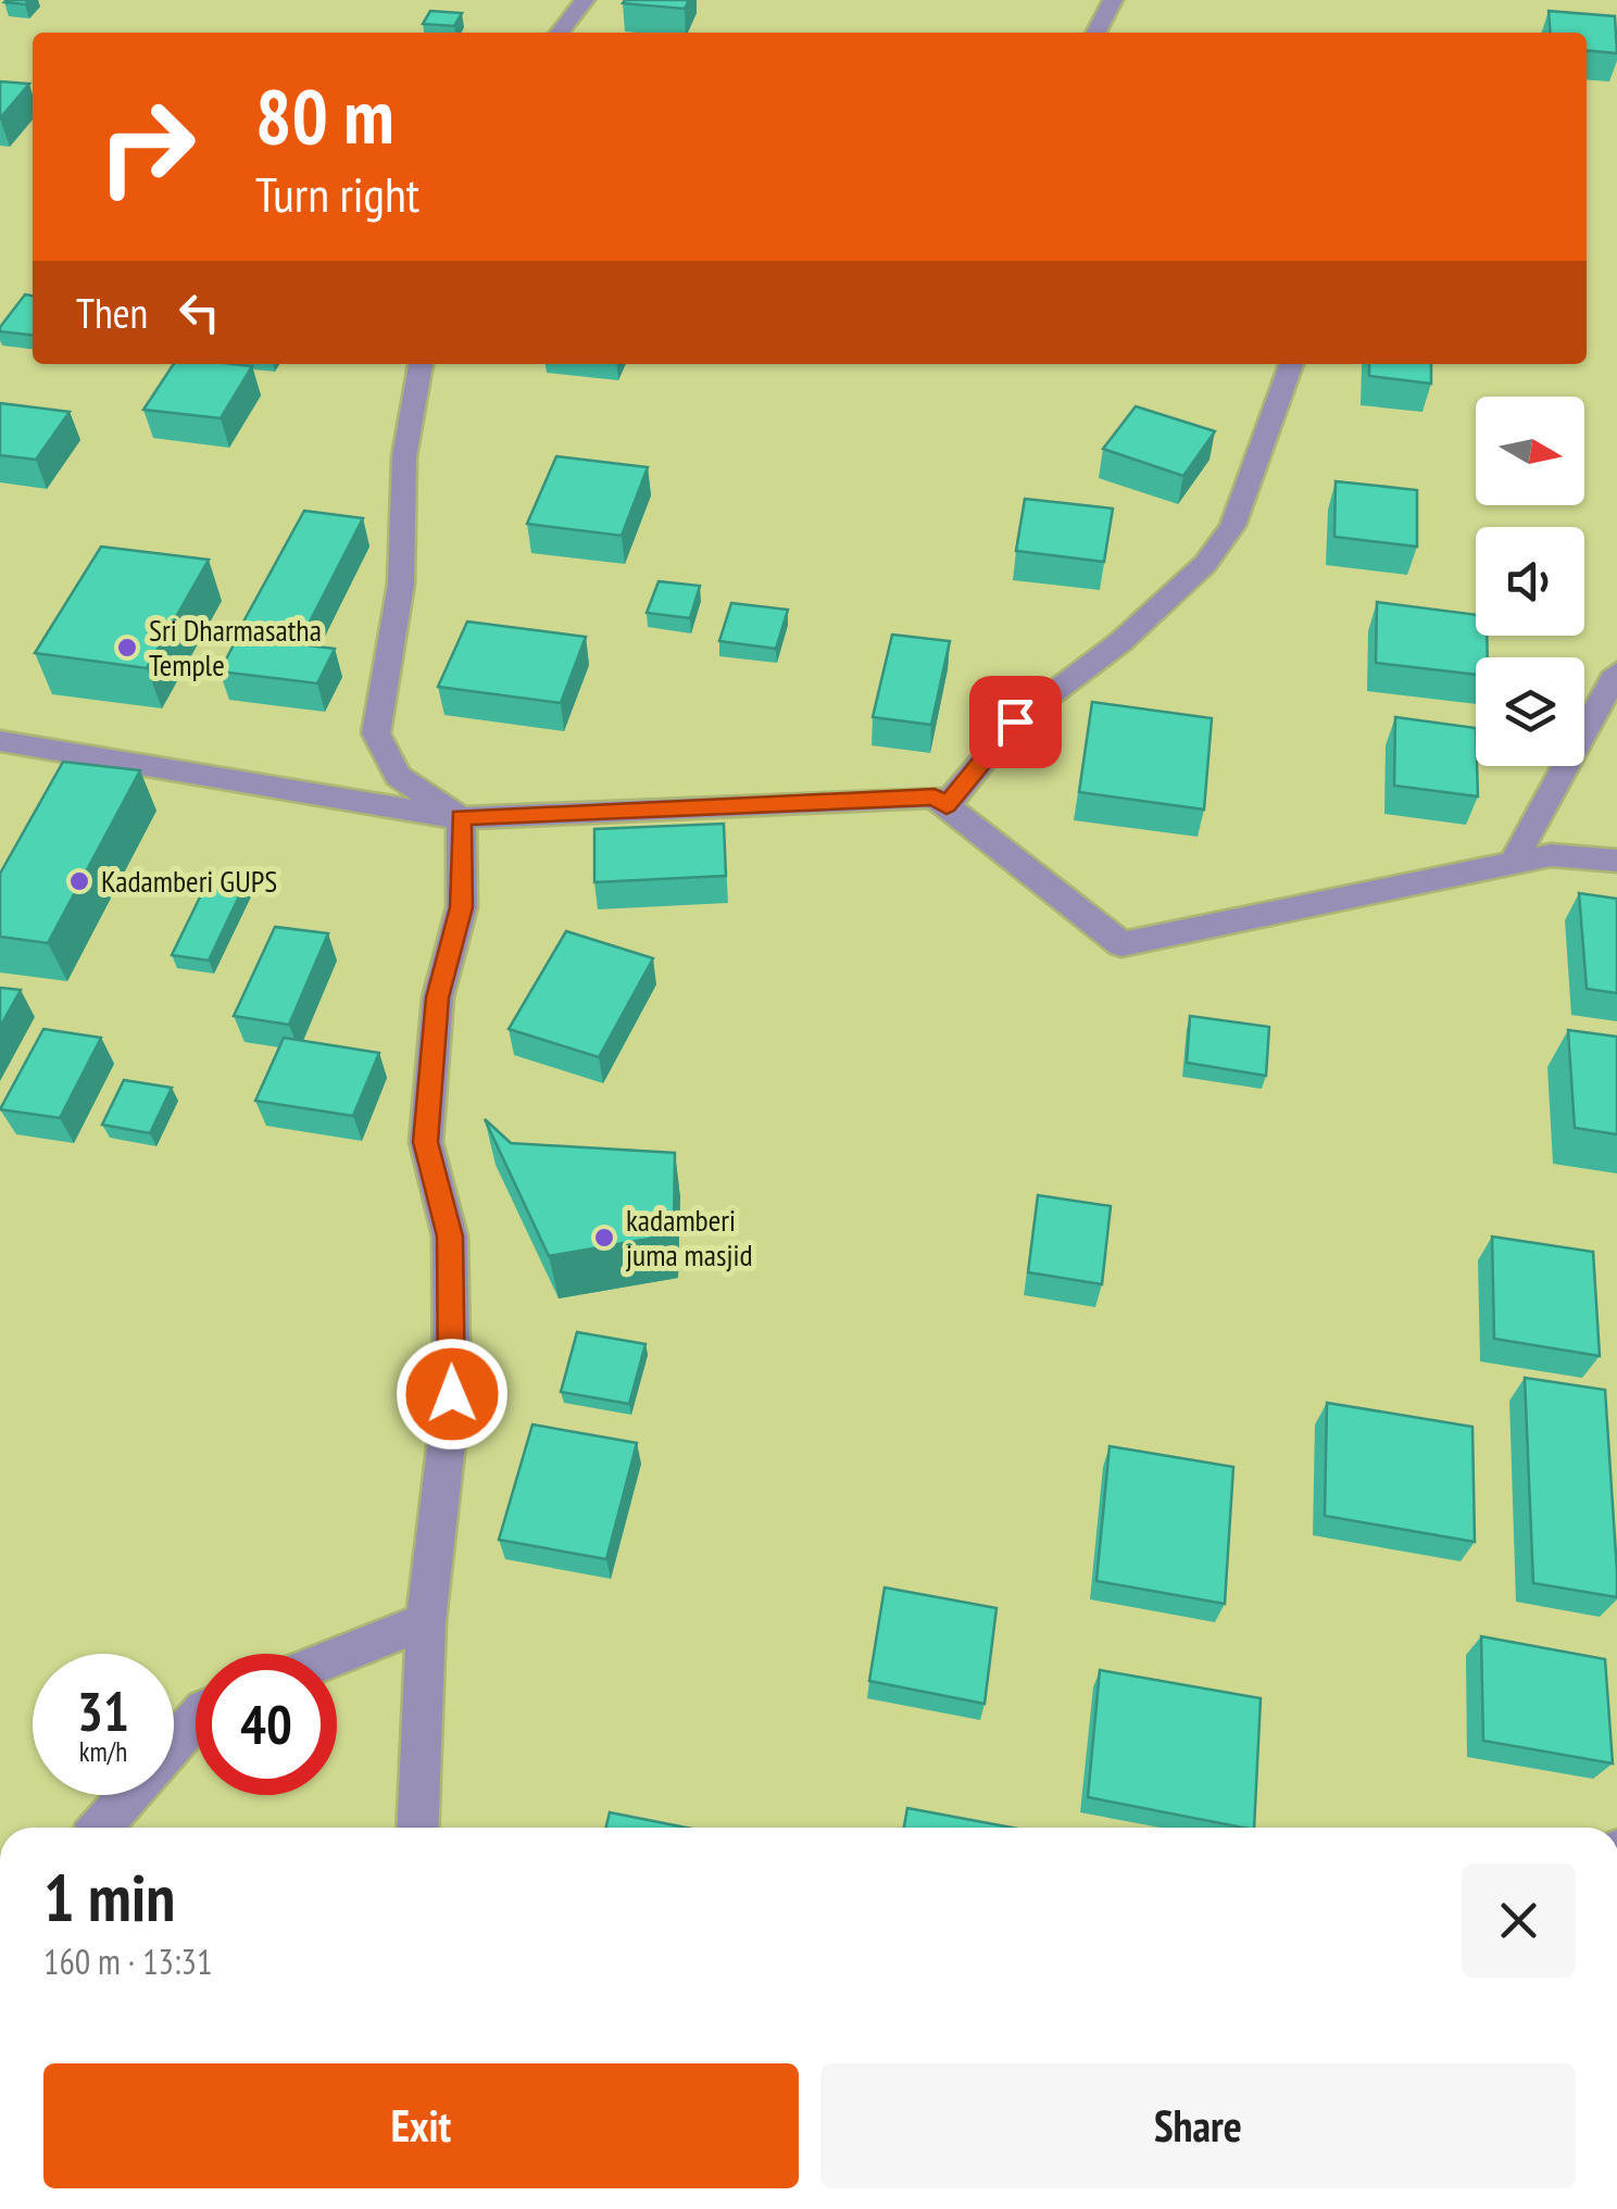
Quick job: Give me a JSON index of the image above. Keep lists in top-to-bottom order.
{
  "places": ["Sri Dharmasatha Temple", "Kadamberi GUPS", "kadamberi juma masjid"],
  "north": "right",
  "page": {
    "turn": ["80 m", "Turn right"],
    "then": "Then",
    "speed": "31 km/h",
    "limit": "40",
    "heading": ["1 min", "160 m · 13:31"],
    "buttons": ["Exit", "Share"]
  }
}
